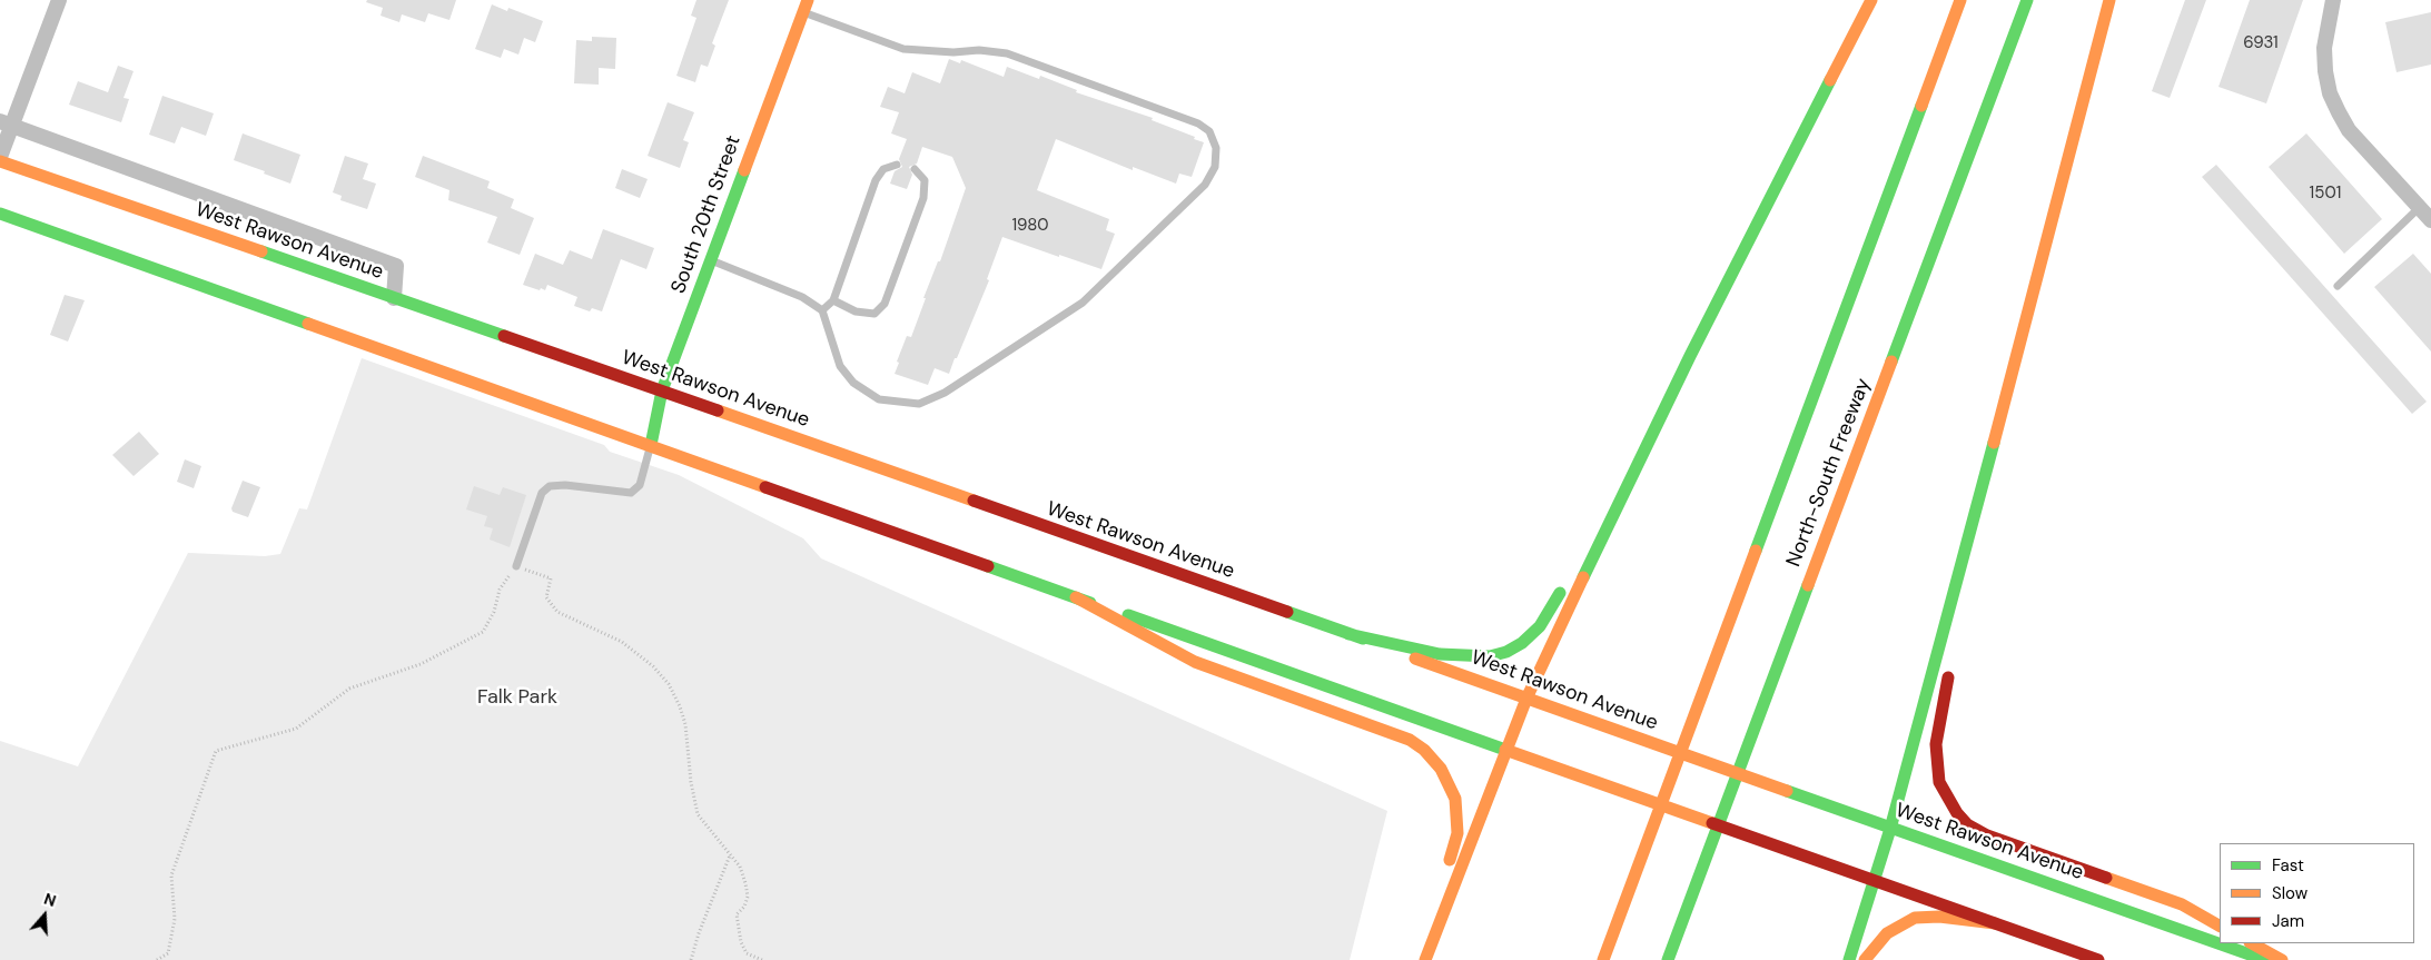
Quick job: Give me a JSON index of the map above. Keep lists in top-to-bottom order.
{
  "streets": {
    "main road": ["South 20th Street", "West Rawson Avenue", "North-South Freeway"]
  },
  "crossings": [
    ["South 20th Street", "West Rawson Avenue"]
  ],
  "parks": ["Falk Park"],
  "house_numbers": ["6931", "1501", "1980"],
  "legend": ["Fast", "Slow", "Jam"],
  "north": "top"
}
